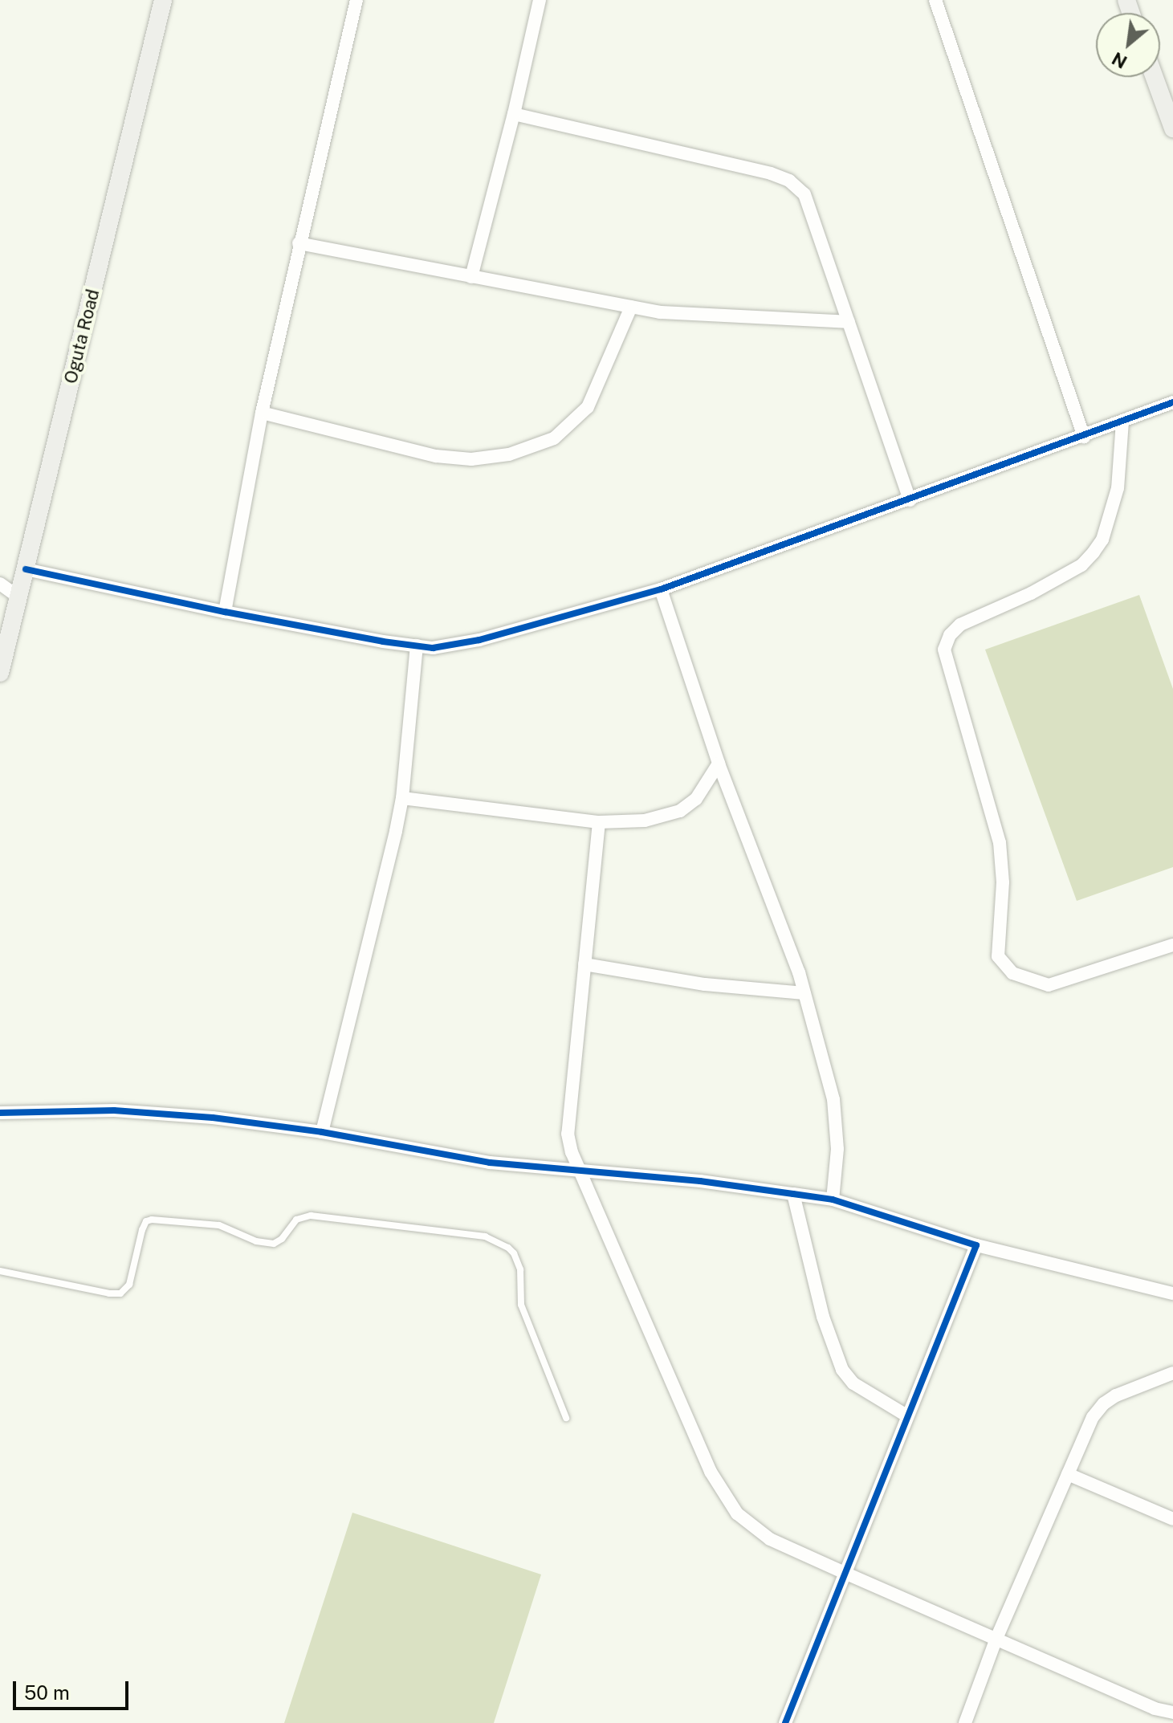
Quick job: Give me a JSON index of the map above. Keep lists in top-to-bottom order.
{
  "streets": {
    "main road": ["Oguta Road"]
  },
  "scale_bar": "50 m",
  "north": "bottom left"
}
